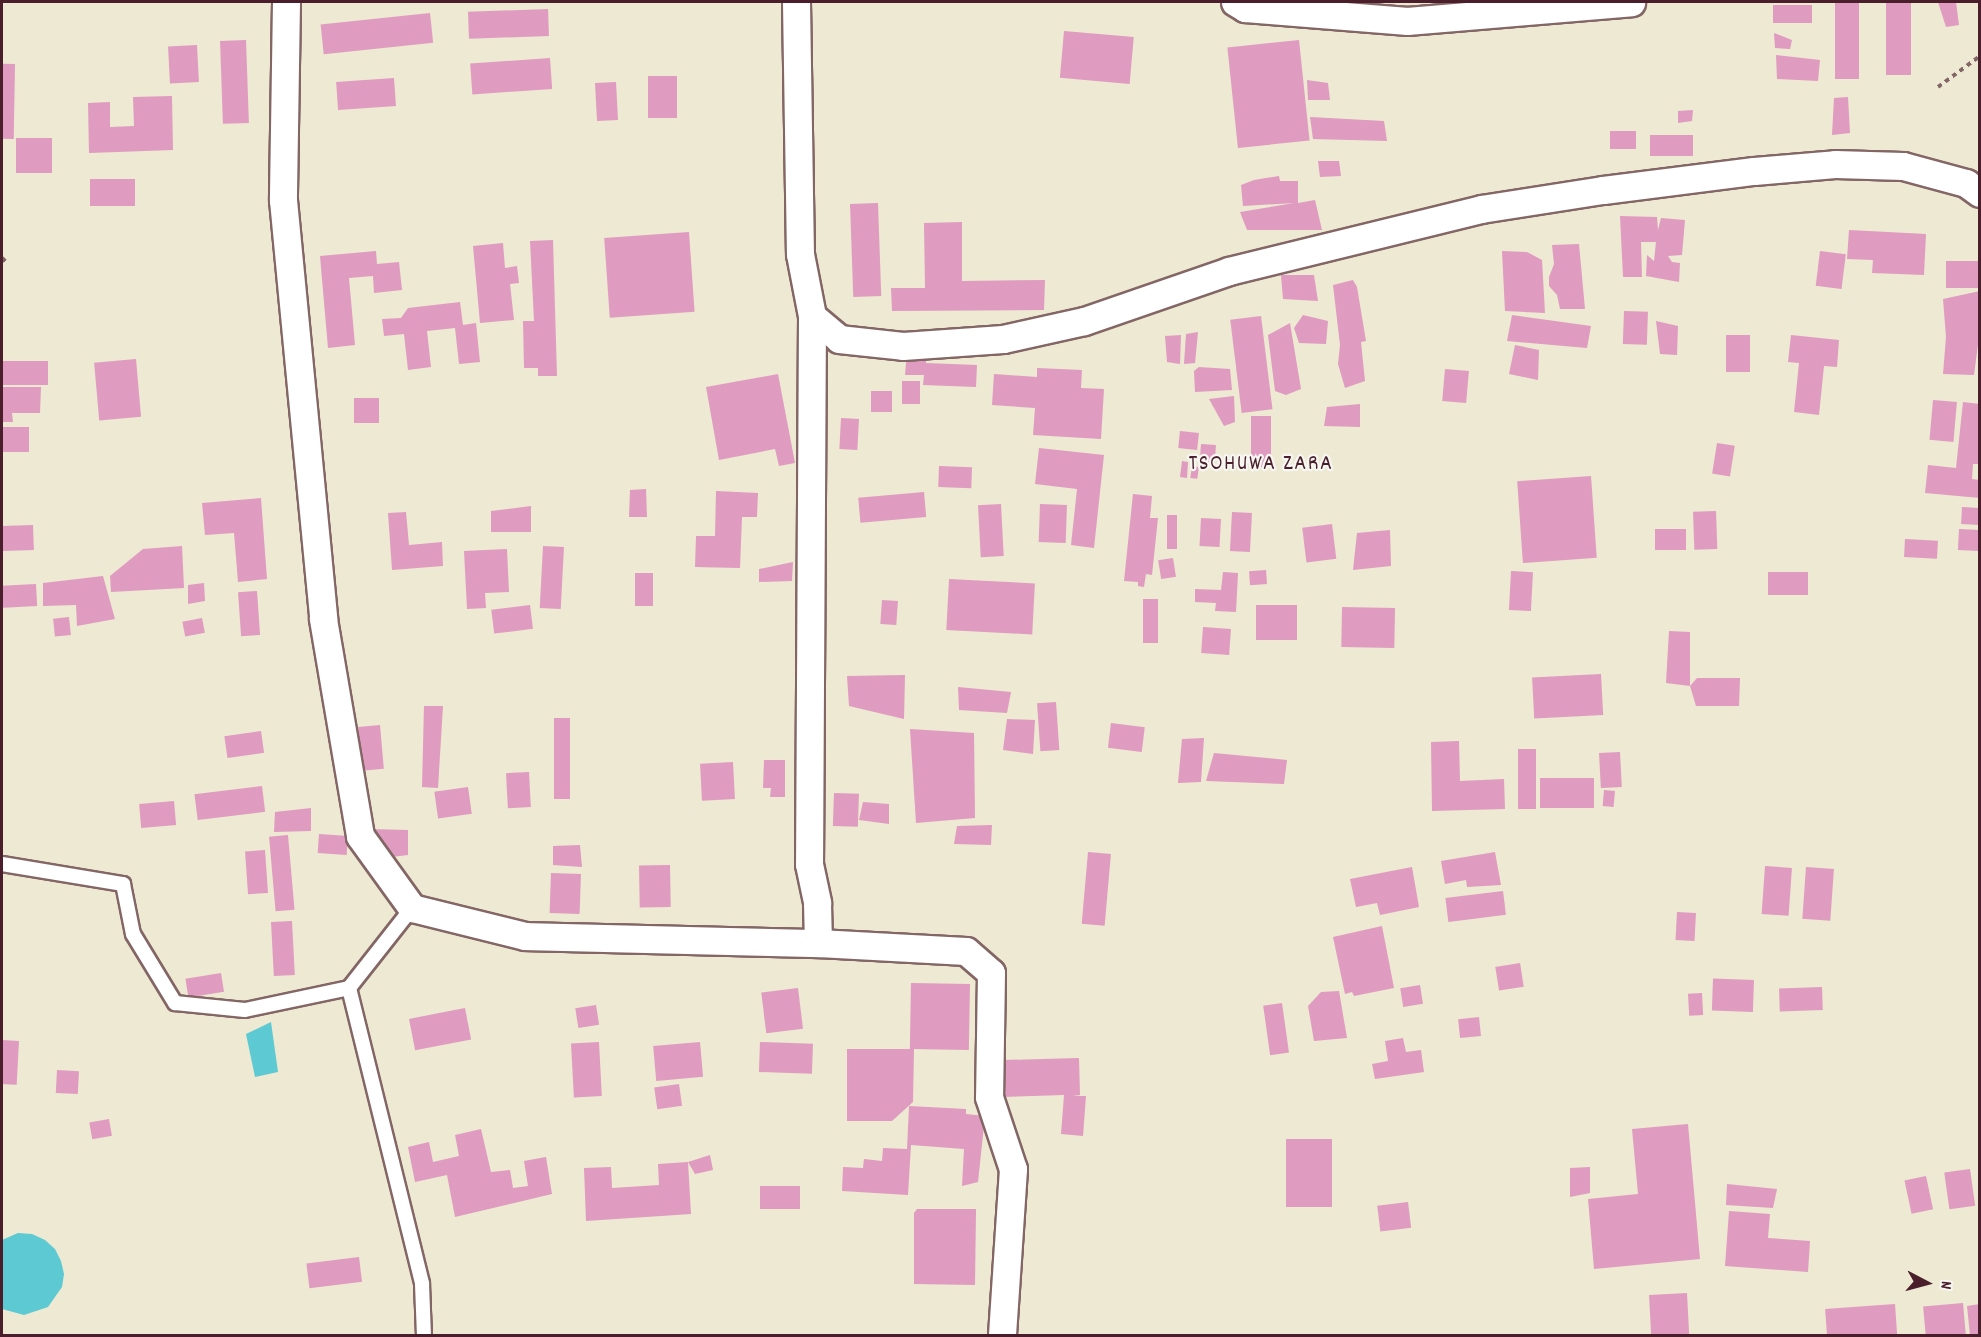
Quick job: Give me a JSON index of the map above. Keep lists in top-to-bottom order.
{
  "districts": ["TSOHUWA ZARA"],
  "north": "right"
}
